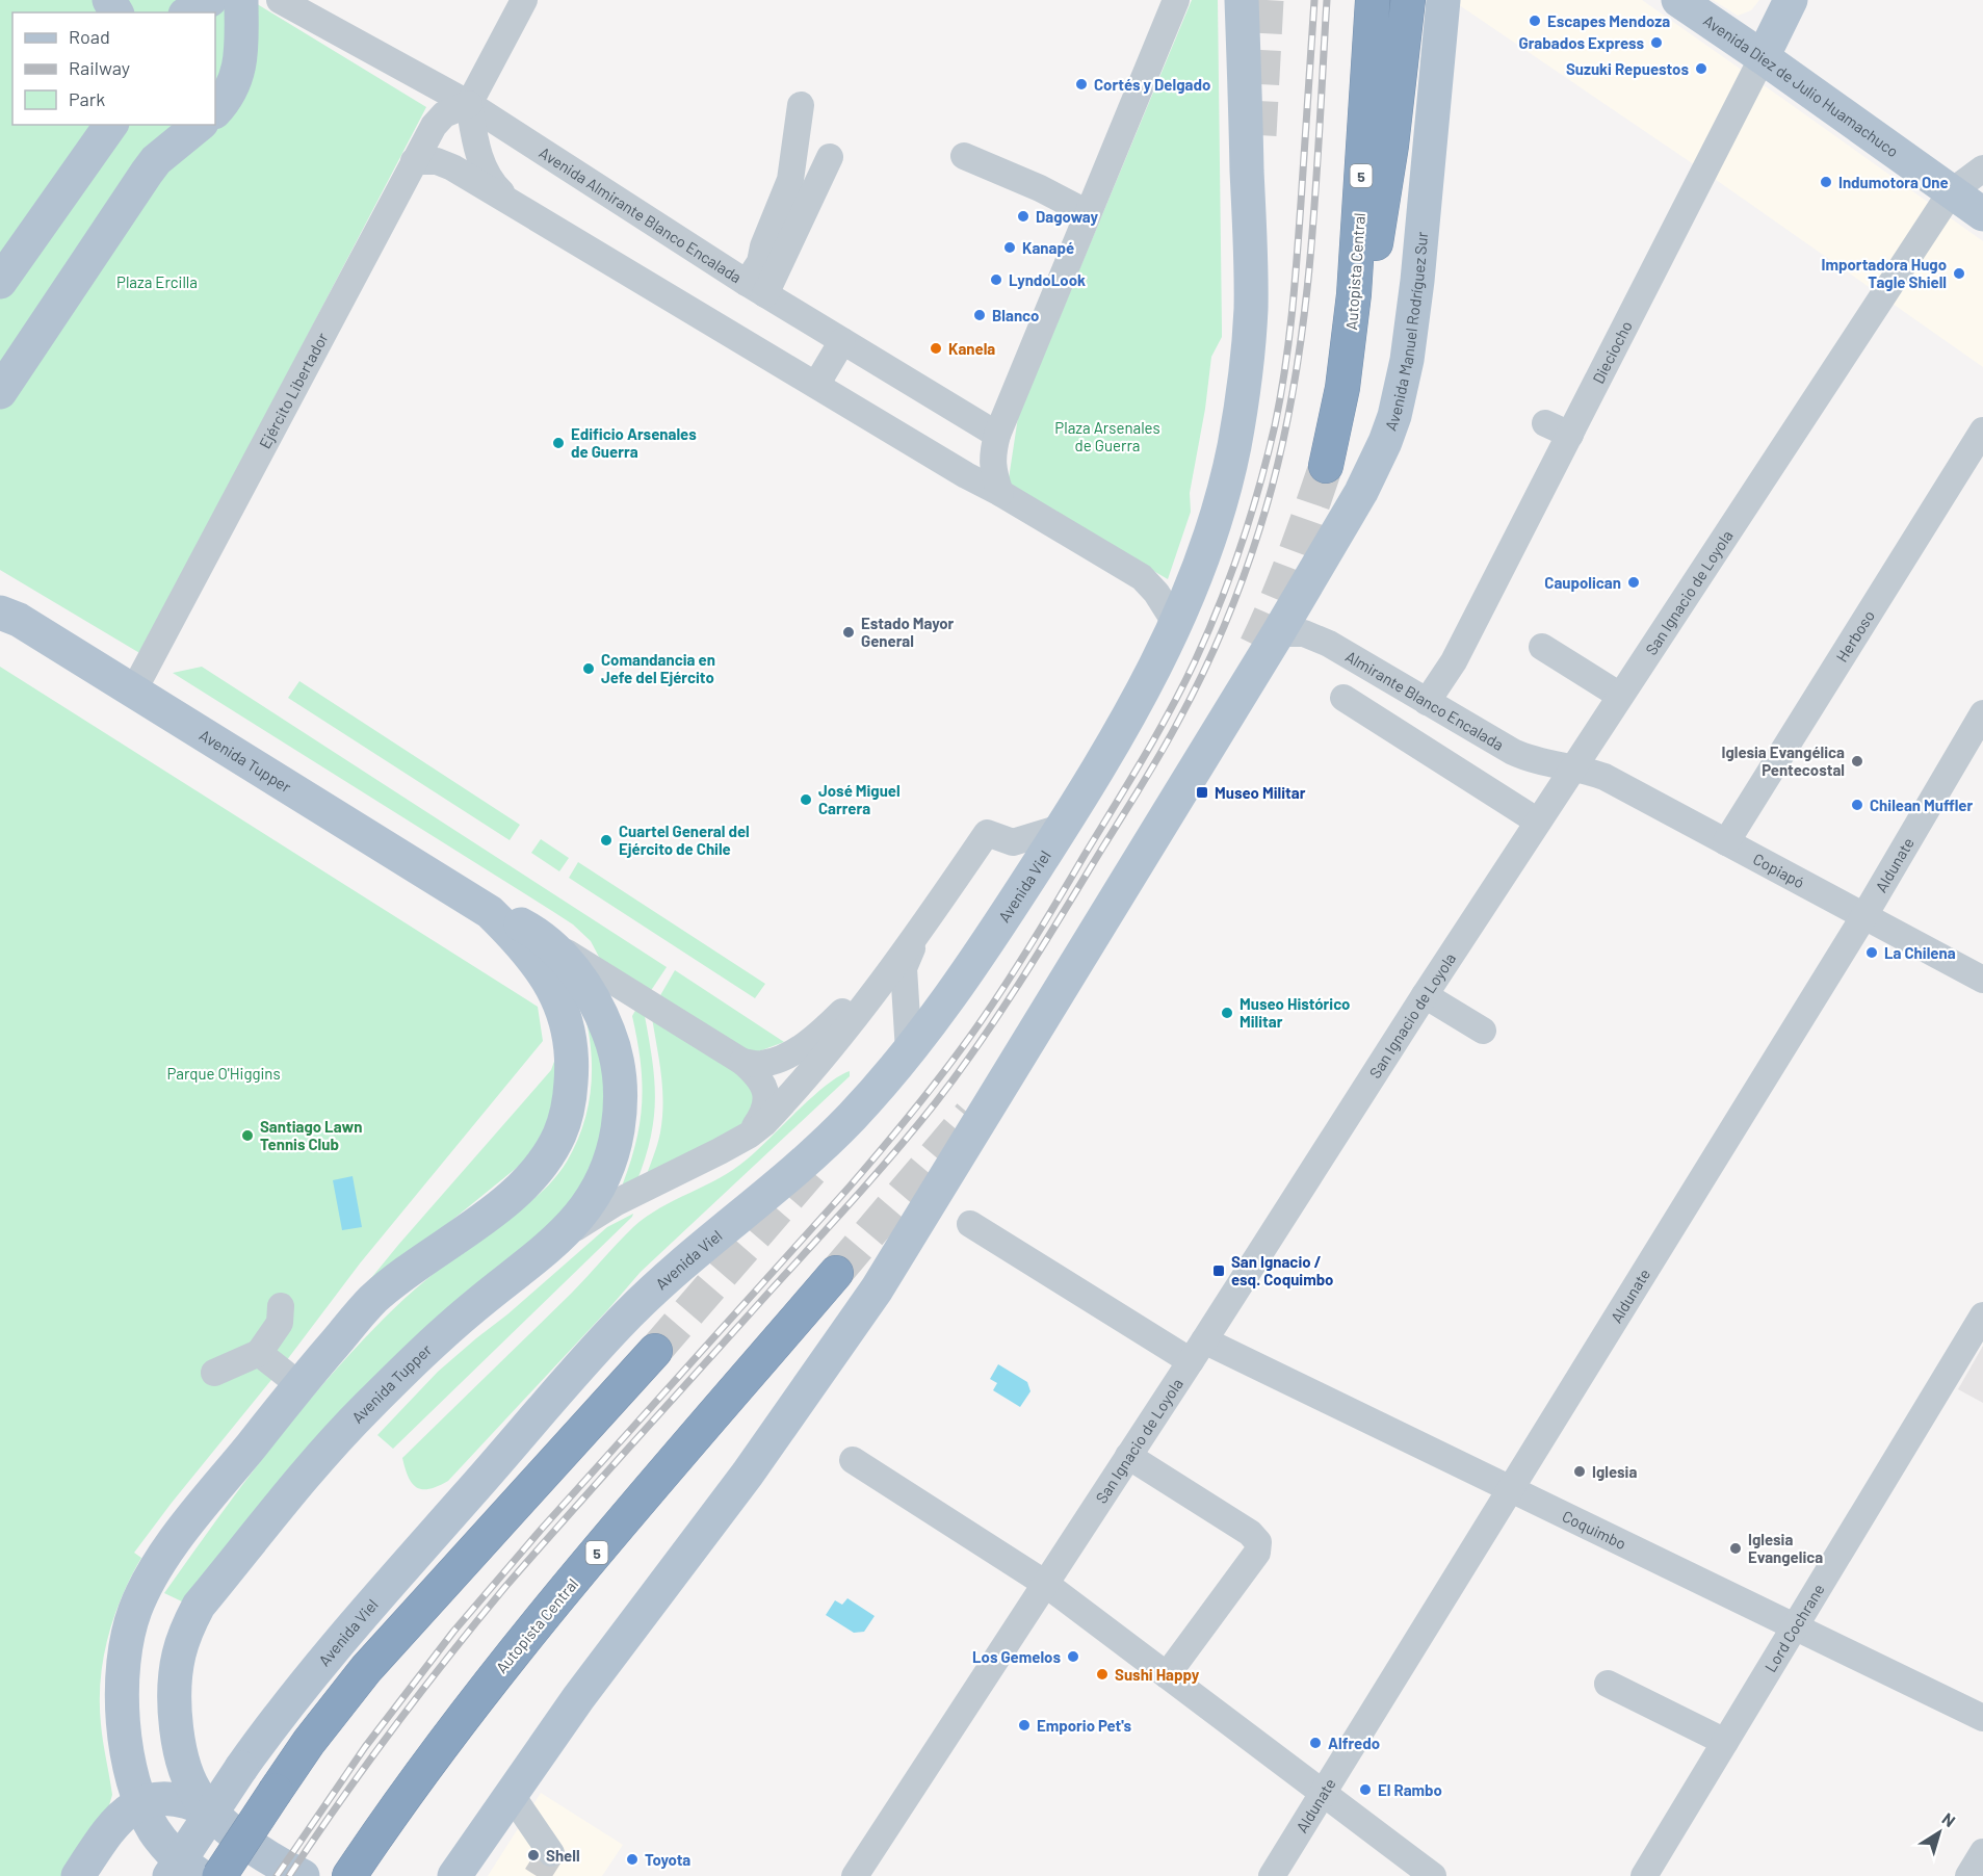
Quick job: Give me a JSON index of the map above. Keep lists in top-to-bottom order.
{
  "streets": {
    "highway": ["5", "Autopista Central"],
    "main road": [
      "Avenida Diez de Julio Huamachuco",
      "Avenida Manuel Rodríguez Sur",
      "Dieciocho",
      "Avenida Tupper",
      "Avenida Viel"
    ],
    "street": [
      "Avenida Almirante Blanco Encalada",
      "Ejército Libertador",
      "San Ignacio de Loyola",
      "Herboso",
      "Almirante Blanco Encalada",
      "Aldunate",
      "Copiapó",
      "Coquimbo",
      "Lord Cochrane"
    ]
  },
  "crossings": [
    ["Avenida Diez de Julio Huamachuco", "Dieciocho"],
    ["Avenida Diez de Julio Huamachuco", "San Ignacio de Loyola"],
    ["Avenida Almirante Blanco Encalada", "Ejército Libertador"],
    ["Avenida Manuel Rodríguez Sur", "Almirante Blanco Encalada"],
    ["Dieciocho", "Almirante Blanco Encalada"],
    ["Ejército Libertador", "Avenida Tupper"],
    ["San Ignacio de Loyola", "Almirante Blanco Encalada"],
    ["San Ignacio de Loyola", "Copiapó"],
    ["San Ignacio de Loyola", "Coquimbo"],
    ["Herboso", "Copiapó"],
    ["Almirante Blanco Encalada", "Copiapó"],
    ["Aldunate", "Copiapó"],
    ["Aldunate", "Coquimbo"],
    ["Coquimbo", "Lord Cochrane"]
  ],
  "parks": ["Plaza Ercilla", "Plaza Arsenales de Guerra", "Parque O'Higgins"],
  "places": {
    "other": [
      "Escapes Mendoza",
      "Grabados Express",
      "Suzuki Repuestos",
      "Cortés y Delgado",
      "Indumotora One",
      "Dagoway",
      "Kanapé",
      "Importadora Hugo Tagle Shiell",
      "LyndoLook",
      "Blanco",
      "Kanela",
      "Edificio Arsenales de Guerra",
      "Caupolican",
      "Estado Mayor General",
      "Comandancia en Jefe del Ejército",
      "Iglesia Evangélica Pentecostal",
      "José Miguel Carrera",
      "Chilean Muffler",
      "Cuartel General del Ejército de Chile",
      "La Chilena",
      "Museo Histórico Militar",
      "Santiago Lawn Tennis Club",
      "Iglesia",
      "Iglesia Evangelica",
      "Los Gemelos",
      "Sushi Happy",
      "Emporio Pet's",
      "Alfredo",
      "El Rambo",
      "Shell",
      "Toyota"
    ],
    "transit": ["Museo Militar", "San Ignacio / esq. Coquimbo"]
  },
  "legend": ["Road", "Railway", "Park"],
  "north": "top right"
}
